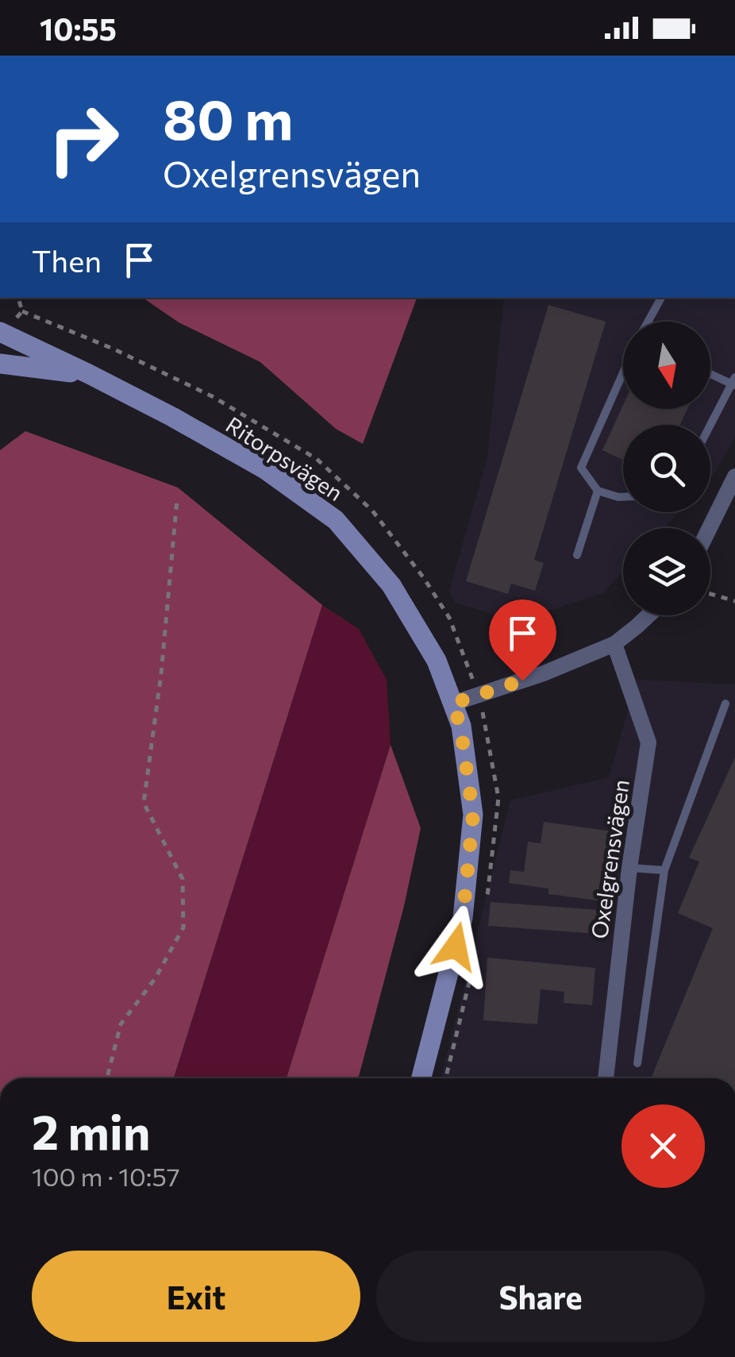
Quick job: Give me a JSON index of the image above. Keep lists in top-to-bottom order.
{
  "streets": {
    "street": ["Ritorpsvägen", "Oxelgrensvägen"]
  },
  "north": "bottom",
  "page": {
    "status": "10:55",
    "turn": ["80 m", "Oxelgrensvägen"],
    "then": "Then",
    "heading": ["2 min", "100 m · 10:57"],
    "buttons": ["Exit", "Share"]
  }
}
